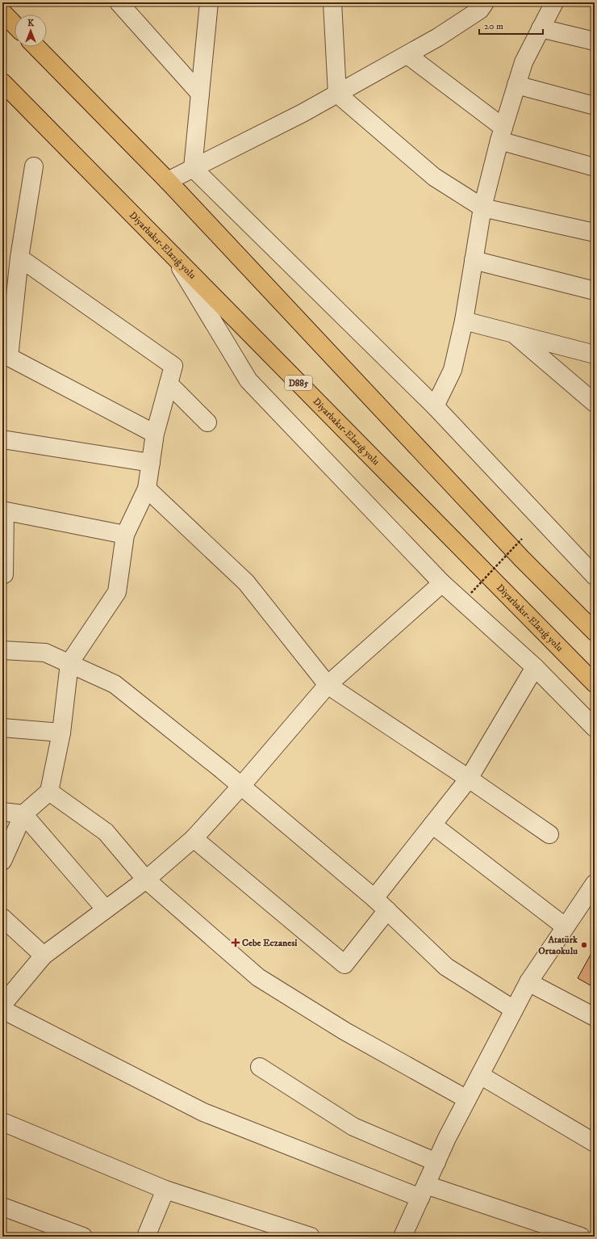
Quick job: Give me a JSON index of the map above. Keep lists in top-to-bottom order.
{
  "streets": {
    "highway": ["Diyarbakır-Elazığ yolu", "D885"]
  },
  "places": {
    "health": ["Cebe Eczanesi"],
    "other": ["Atatürk Ortaokulu"]
  },
  "scale_bar": "20 m",
  "north": "top"
}
